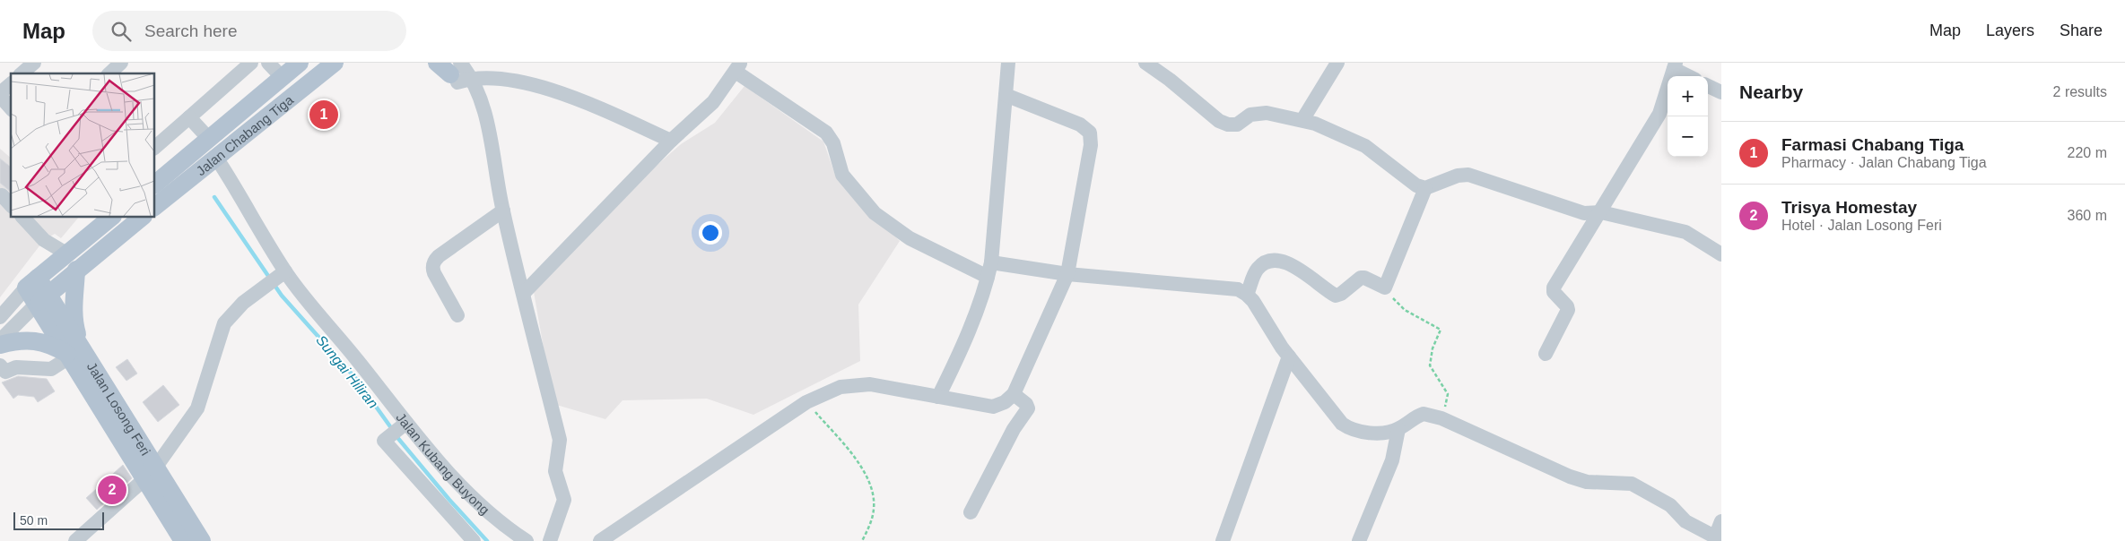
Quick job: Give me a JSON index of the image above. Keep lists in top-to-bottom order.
{
  "streets": {
    "main road": ["Jalan Chabang Tiga", "Jalan Losong Feri"],
    "street": ["Jalan Kubang Buyong"]
  },
  "crossings": [
    ["Jalan Chabang Tiga", "Jalan Kubang Buyong"]
  ],
  "water": ["Sungai Hiliran"],
  "scale_bar": "50 m",
  "page": {
    "header": "Map",
    "search": "Search here",
    "nav": ["Map", "Layers", "Share"],
    "heading": ["Nearby", "2 results"],
    "map_buttons": ["+", "−"],
    "pins": ["1", "2"],
    "list": [
      {
        "mark": "1",
        "name": "Farmasi Chabang Tiga",
        "note": "Pharmacy · Jalan Chabang Tiga",
        "value": "220 m"
      },
      {
        "mark": "2",
        "name": "Trisya Homestay",
        "note": "Hotel · Jalan Losong Feri",
        "value": "360 m"
      }
    ],
    "scale": "50 m"
  }
}
